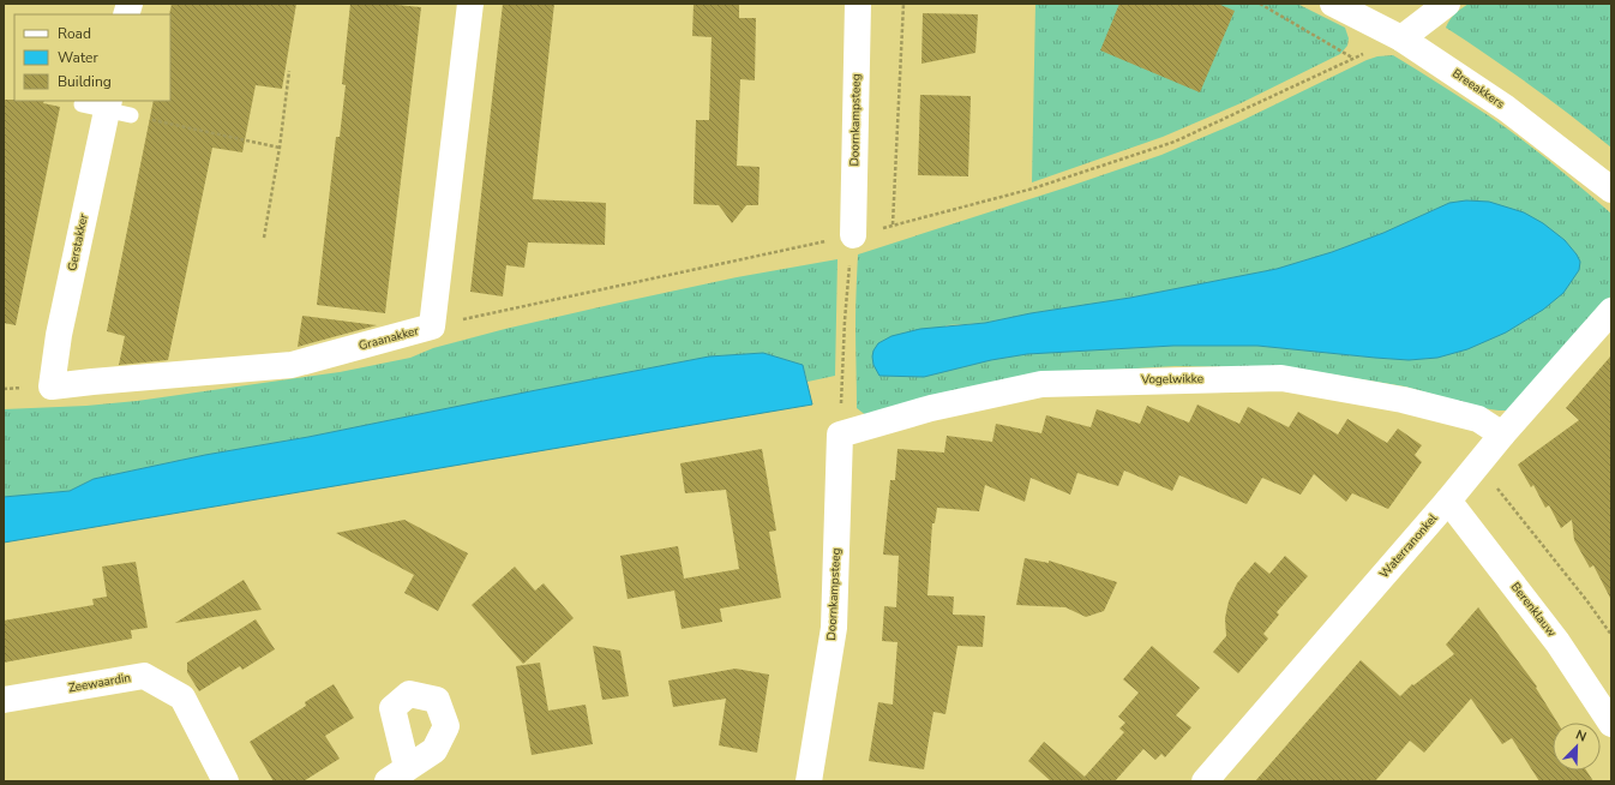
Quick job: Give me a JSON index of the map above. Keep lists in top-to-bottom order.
{
  "streets": {
    "street": [
      "Breeakkers",
      "Doornkampsteeg",
      "Gerstakker",
      "Graanakker",
      "Vogelwikke",
      "Waterranonkel",
      "Berenklauw",
      "Zeewaardin"
    ]
  },
  "crossings": [
    ["Doornkampsteeg", "Vogelwikke"],
    ["Gerstakker", "Graanakker"],
    ["Vogelwikke", "Waterranonkel"],
    ["Waterranonkel", "Berenklauw"]
  ],
  "legend": ["Road", "Water", "Building"],
  "north": "top right"
}
